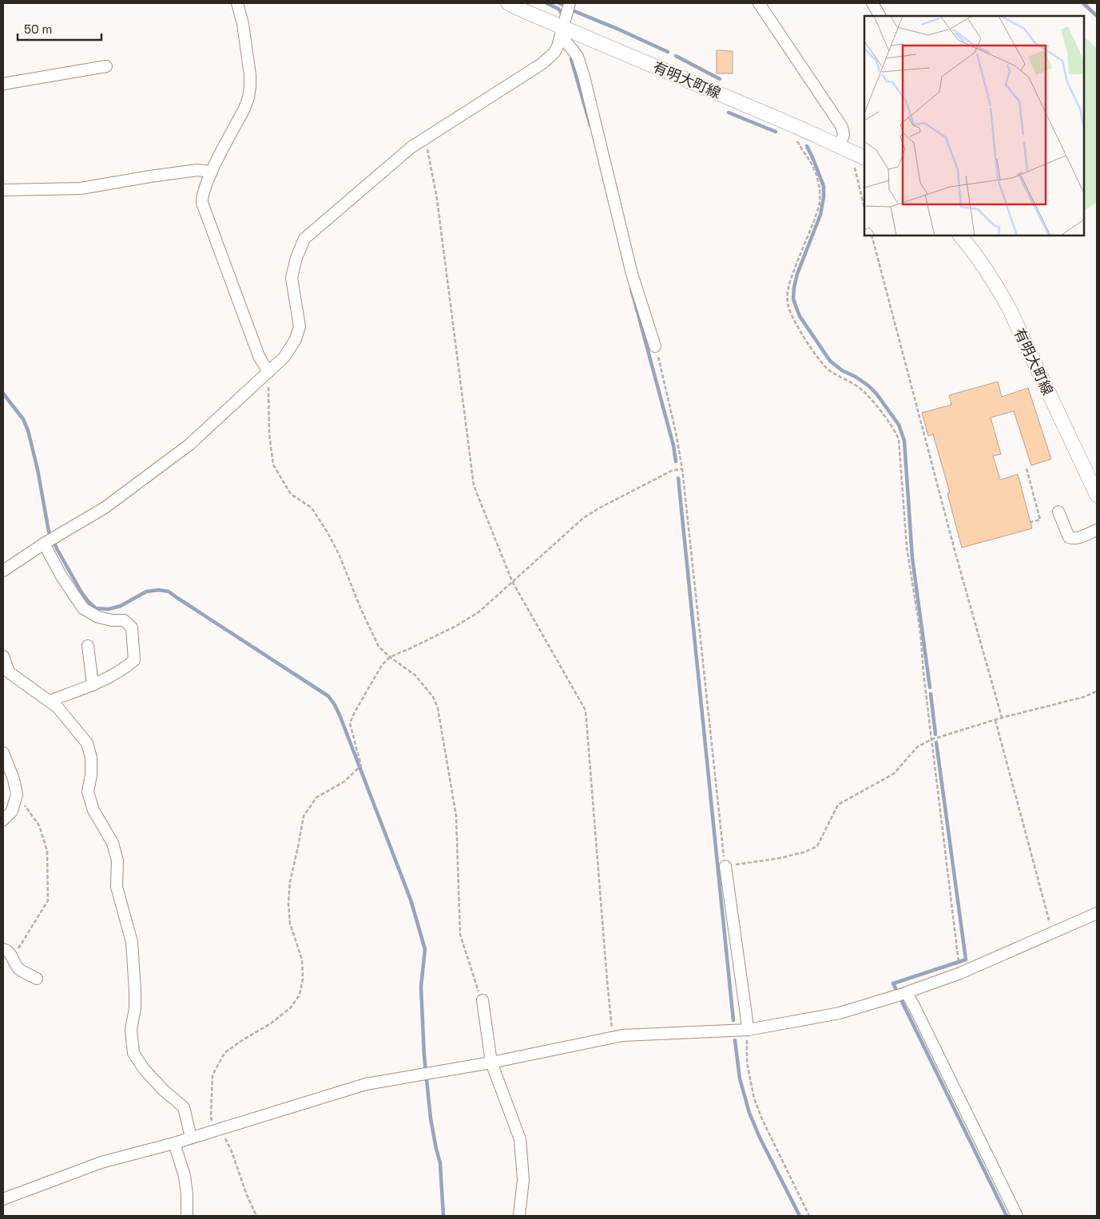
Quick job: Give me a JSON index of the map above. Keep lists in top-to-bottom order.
{
  "streets": {
    "main road": ["有明大町線"]
  },
  "scale_bar": "50 m"
}
